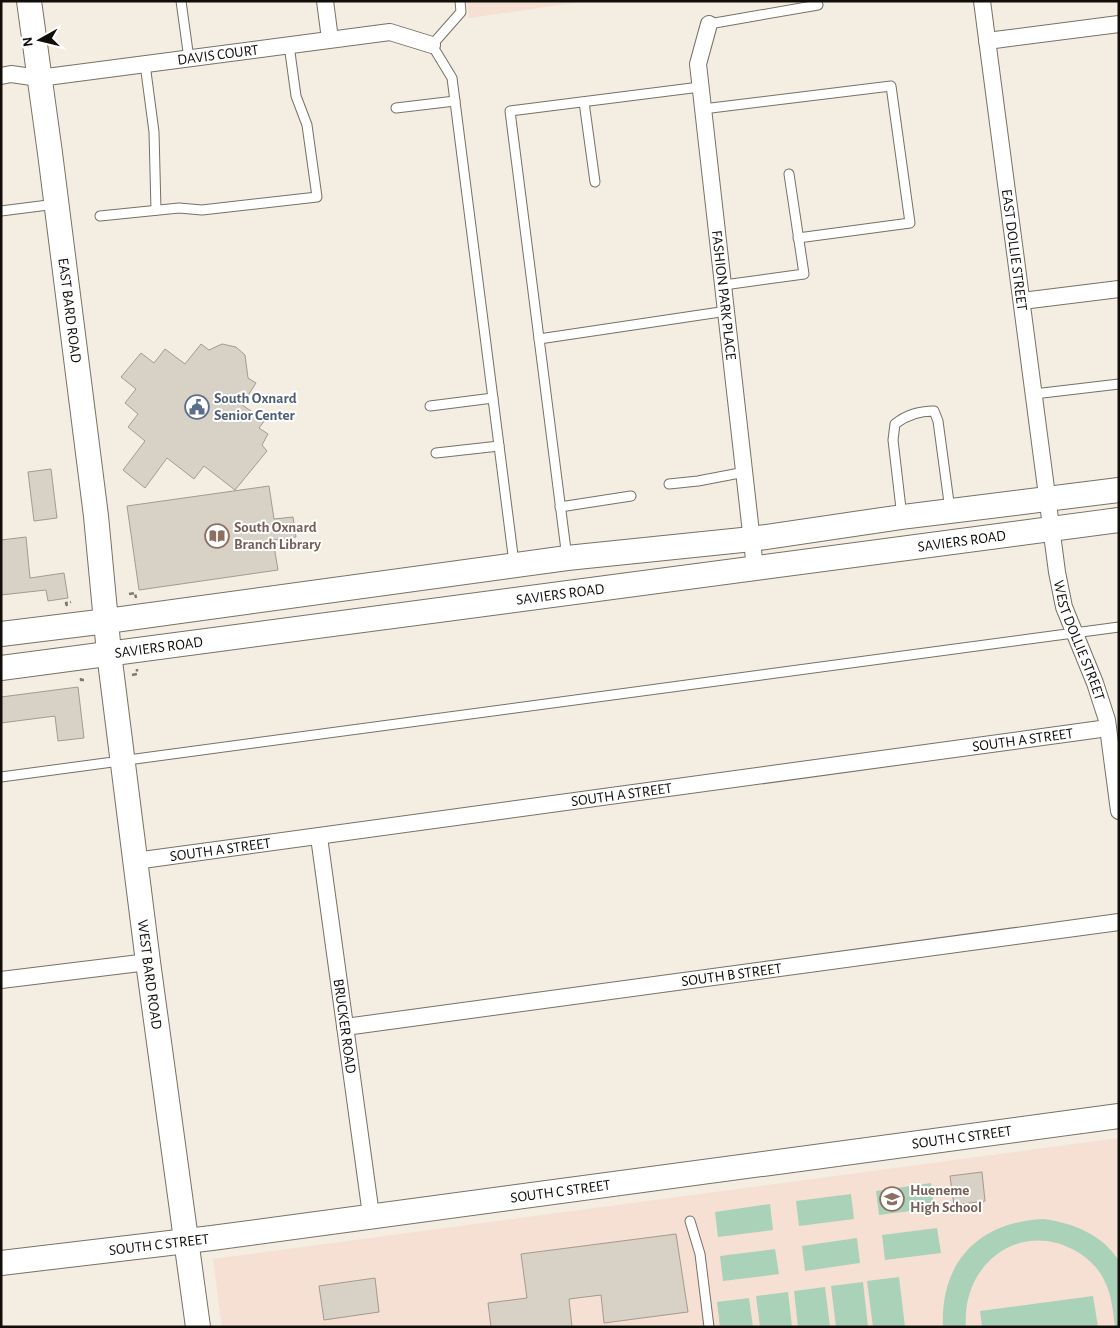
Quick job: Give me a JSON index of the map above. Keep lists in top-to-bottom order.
{
  "streets": {
    "main road": [
      "EAST BARD ROAD",
      "SAVIERS ROAD",
      "WEST BARD ROAD",
      "SOUTH C STREET"
    ],
    "street": [
      "DAVIS COURT",
      "EAST DOLLIE STREET",
      "FASHION PARK PLACE",
      "WEST DOLLIE STREET",
      "SOUTH A STREET",
      "SOUTH B STREET",
      "BRUCKER ROAD"
    ]
  },
  "crossings": [
    ["DAVIS COURT", "EAST BARD ROAD"],
    ["EAST DOLLIE STREET", "SAVIERS ROAD"],
    ["EAST DOLLIE STREET", "WEST DOLLIE STREET"],
    ["FASHION PARK PLACE", "SAVIERS ROAD"],
    ["EAST BARD ROAD", "SAVIERS ROAD"],
    ["EAST BARD ROAD", "WEST BARD ROAD"],
    ["SAVIERS ROAD", "WEST DOLLIE STREET"],
    ["SAVIERS ROAD", "WEST BARD ROAD"],
    ["WEST DOLLIE STREET", "SOUTH A STREET"],
    ["SOUTH A STREET", "WEST BARD ROAD"],
    ["SOUTH A STREET", "BRUCKER ROAD"],
    ["WEST BARD ROAD", "SOUTH C STREET"],
    ["SOUTH B STREET", "BRUCKER ROAD"],
    ["BRUCKER ROAD", "SOUTH C STREET"]
  ],
  "places": {
    "public building": ["South Oxnard Senior Center"],
    "library": ["South Oxnard Branch Library"],
    "school or university": ["Hueneme High School"]
  },
  "north": "left"
}
